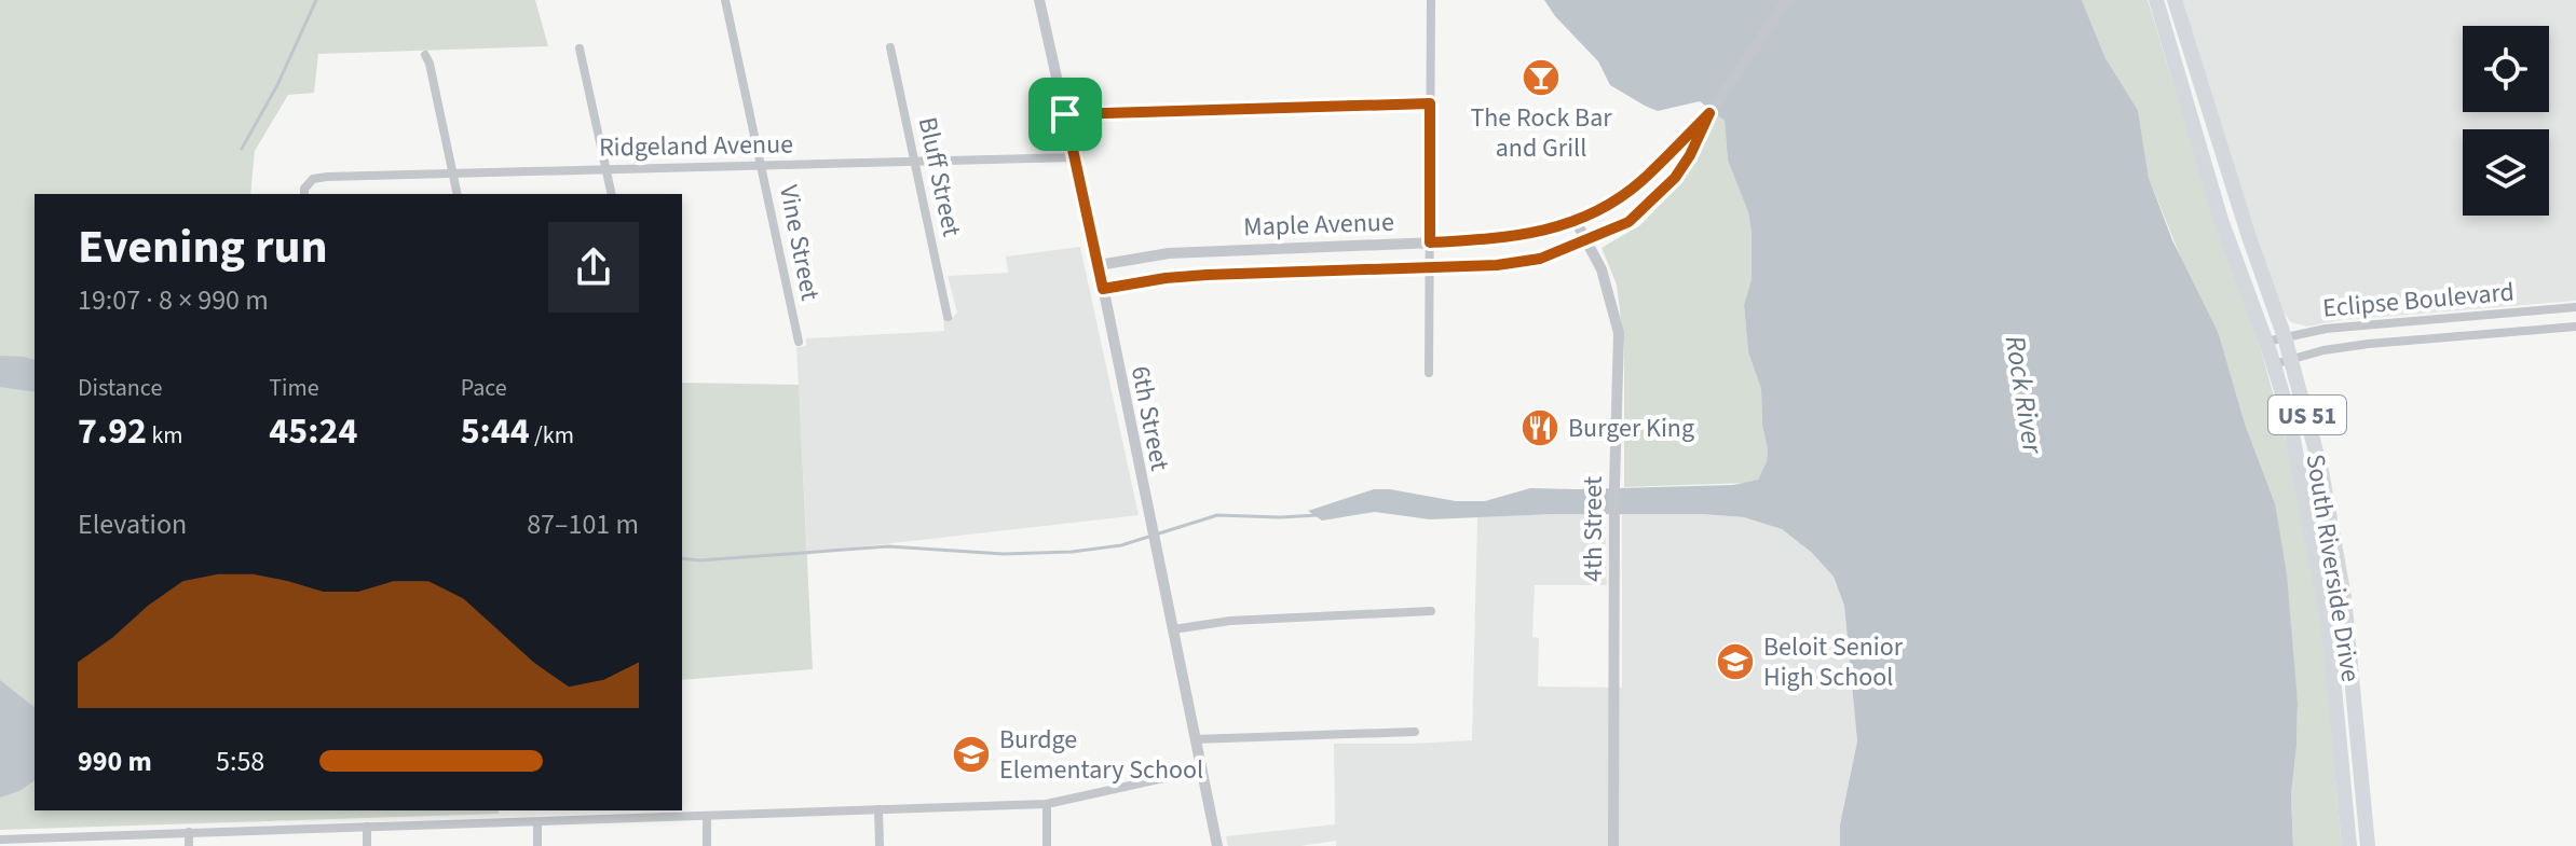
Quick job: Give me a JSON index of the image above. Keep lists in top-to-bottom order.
{
  "streets": {
    "main road": ["US 51", "South Riverside Drive"],
    "street": [
      "Ridgeland Avenue",
      "Bluff Street",
      "Maple Avenue",
      "Vine Street",
      "Eclipse Boulevard",
      "6th Street",
      "4th Street"
    ]
  },
  "crossings": [
    ["Ridgeland Avenue", "Bluff Street"],
    ["Ridgeland Avenue", "Vine Street"],
    ["Ridgeland Avenue", "6th Street"],
    ["Maple Avenue", "6th Street"],
    ["Maple Avenue", "4th Street"],
    ["Eclipse Boulevard", "South Riverside Drive"]
  ],
  "water": ["Rock River"],
  "places": {
    "bar": ["The Rock Bar and Grill"],
    "restaurant": ["Burger King"],
    "school or university": ["Beloit Senior High School", "Burdge Elementary School"]
  },
  "page": {
    "heading": ["Evening run", "19:07 · 8 × 990 m"],
    "stats": [
      ["Distance", "7.92 km"],
      ["Time", "45:24"],
      ["Pace", "5:44 /km"]
    ],
    "chart": ["Elevation", "87–101 m"],
    "list": [
      {
        "name": "990 m",
        "note": "5:58"
      }
    ]
  }
}
